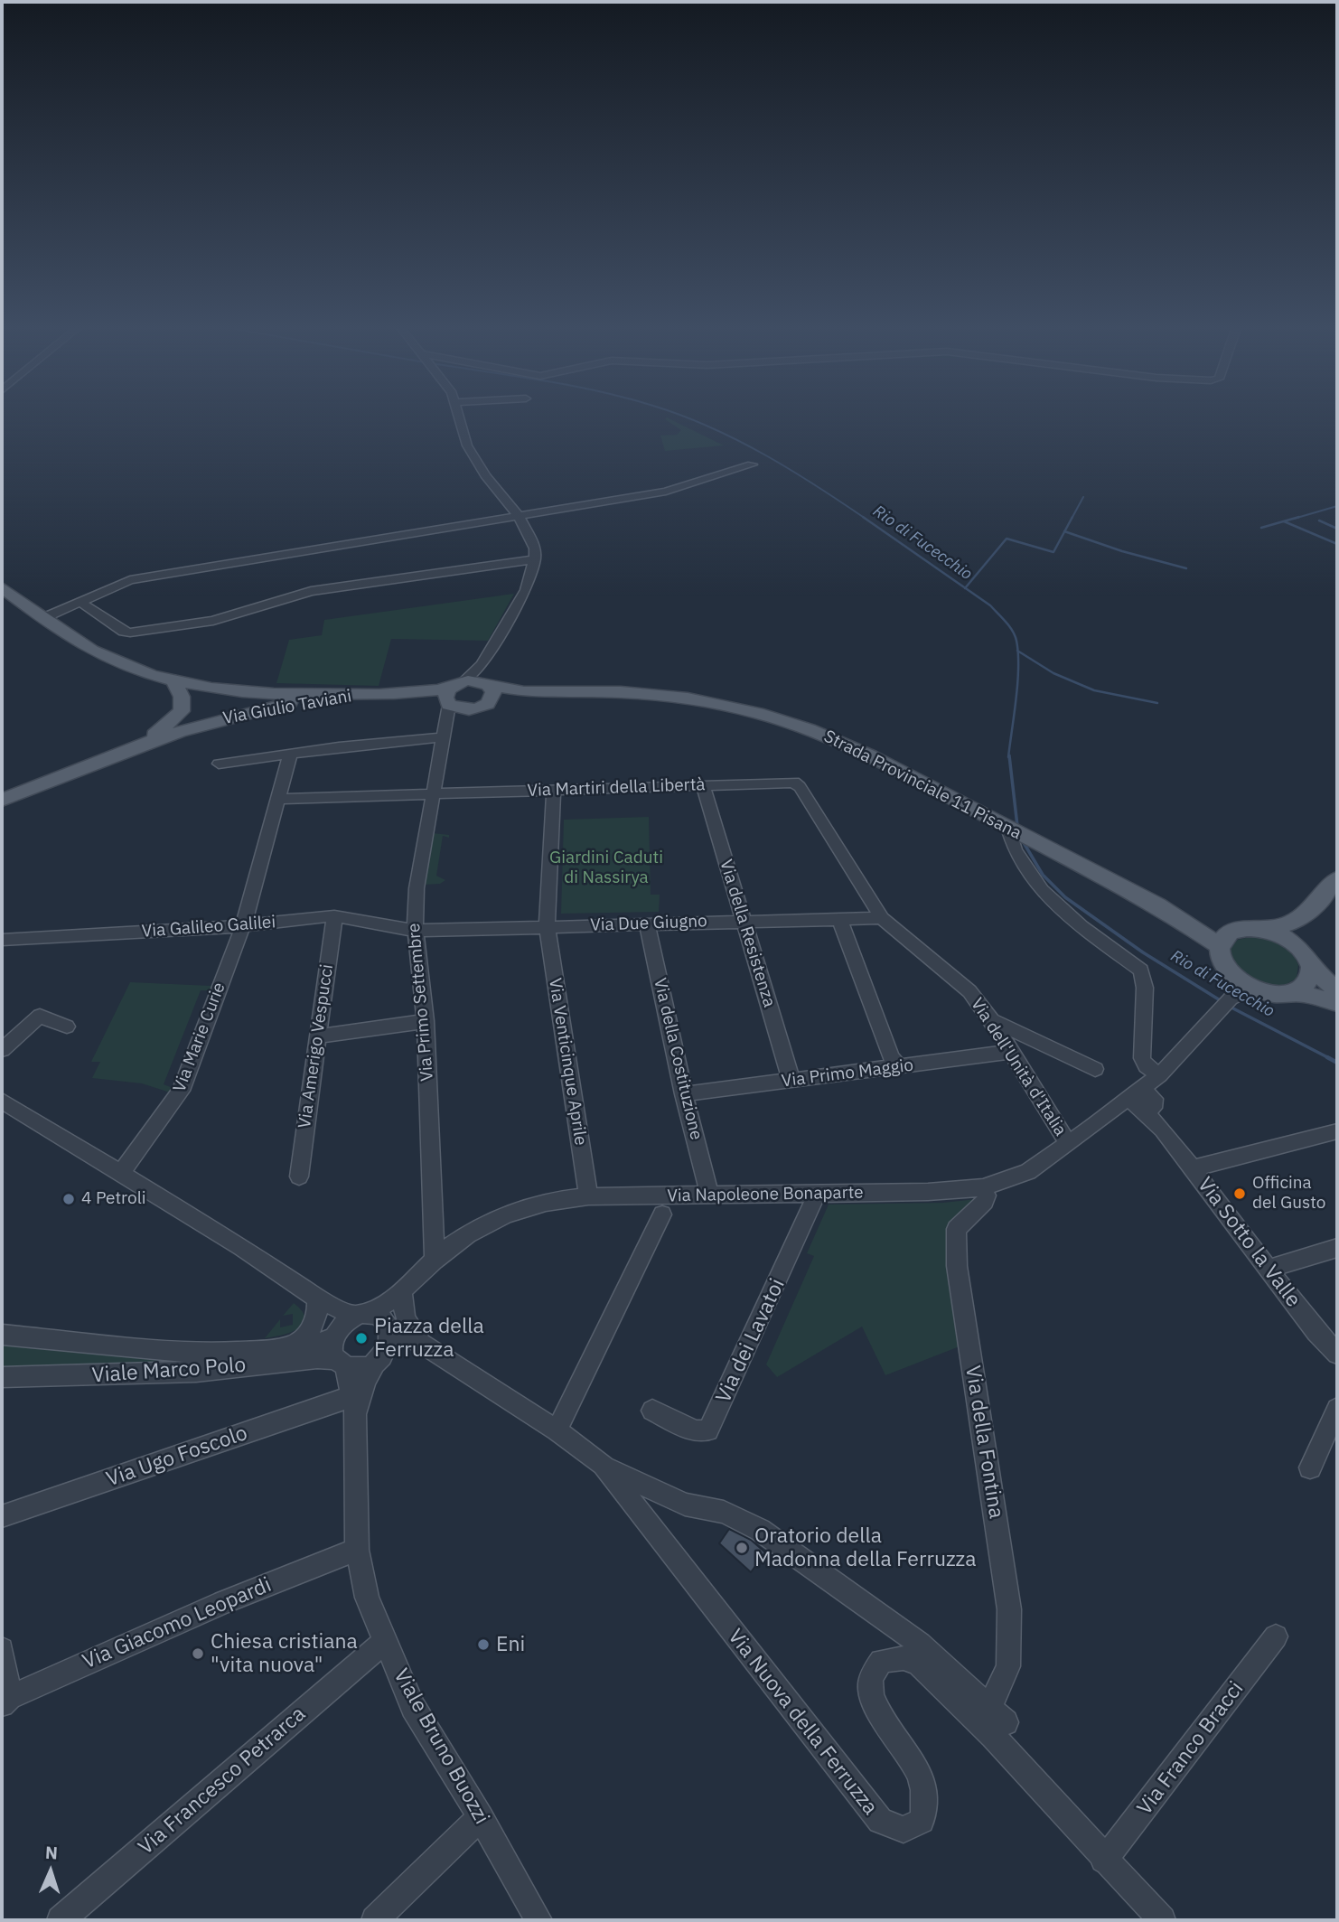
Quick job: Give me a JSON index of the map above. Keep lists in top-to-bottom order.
{
  "streets": {
    "main road": ["Via Giulio Taviani", "Strada Provinciale 11 Pisana"],
    "street": [
      "Via Martiri della Libertà",
      "Via Due Giugno",
      "Via Galileo Galilei",
      "Via della Resistenza",
      "Via Primo Settembre",
      "Via Marie Curie",
      "Via Amerigo Vespucci",
      "Via della Costituzione",
      "Via Venticinque Aprile",
      "Via dell'Unità d'Italia",
      "Via Primo Maggio",
      "Via Napoleone Bonaparte",
      "Via Sotto la Valle",
      "Via dei Lavatoi",
      "Viale Marco Polo",
      "Via della Fontina",
      "Via Ugo Foscolo",
      "Via Giacomo Leopardi",
      "Via Nuova della Ferruzza",
      "Viale Bruno Buozzi",
      "Via Franco Bracci",
      "Via Francesco Petrarca"
    ]
  },
  "crossings": [
    ["Via Giulio Taviani", "Strada Provinciale 11 Pisana"],
    ["Strada Provinciale 11 Pisana", "Via Primo Settembre"],
    ["Via Martiri della Libertà", "Via Due Giugno"],
    ["Via Martiri della Libertà", "Via della Resistenza"],
    ["Via Martiri della Libertà", "Via Primo Settembre"],
    ["Via Martiri della Libertà", "Via Marie Curie"],
    ["Via Martiri della Libertà", "Via Venticinque Aprile"],
    ["Via Martiri della Libertà", "Via dell'Unità d'Italia"],
    ["Via Due Giugno", "Via Galileo Galilei"],
    ["Via Due Giugno", "Via della Resistenza"],
    ["Via Due Giugno", "Via Primo Settembre"],
    ["Via Due Giugno", "Via della Costituzione"],
    ["Via Due Giugno", "Via Venticinque Aprile"],
    ["Via Due Giugno", "Via dell'Unità d'Italia"],
    ["Via Galileo Galilei", "Via Primo Settembre"],
    ["Via Galileo Galilei", "Via Marie Curie"],
    ["Via Galileo Galilei", "Via Amerigo Vespucci"],
    ["Via della Resistenza", "Via Primo Maggio"],
    ["Via Primo Settembre", "Via Napoleone Bonaparte"],
    ["Via della Costituzione", "Via Primo Maggio"],
    ["Via della Costituzione", "Via Napoleone Bonaparte"],
    ["Via Venticinque Aprile", "Via Napoleone Bonaparte"],
    ["Via dell'Unità d'Italia", "Via Primo Maggio"],
    ["Via dell'Unità d'Italia", "Via Napoleone Bonaparte"],
    ["Via Napoleone Bonaparte", "Via Sotto la Valle"],
    ["Via Napoleone Bonaparte", "Via dei Lavatoi"],
    ["Via Napoleone Bonaparte", "Viale Marco Polo"],
    ["Via Napoleone Bonaparte", "Via della Fontina"],
    ["Via Napoleone Bonaparte", "Viale Bruno Buozzi"],
    ["Viale Marco Polo", "Viale Bruno Buozzi"],
    ["Via della Fontina", "Via Nuova della Ferruzza"],
    ["Via Ugo Foscolo", "Viale Bruno Buozzi"],
    ["Via Giacomo Leopardi", "Viale Bruno Buozzi"],
    ["Via Nuova della Ferruzza", "Via Franco Bracci"],
    ["Viale Bruno Buozzi", "Via Francesco Petrarca"]
  ],
  "water": ["Rio di Fucecchio"],
  "parks": ["Giardini Caduti di Nassirya"],
  "places": [
    "Officina del Gusto",
    "4 Petroli",
    "Piazza della Ferruzza",
    "Oratorio della Madonna della Ferruzza",
    "Eni",
    "Chiesa cristiana \"vita nuova\""
  ],
  "north": "top"
}
